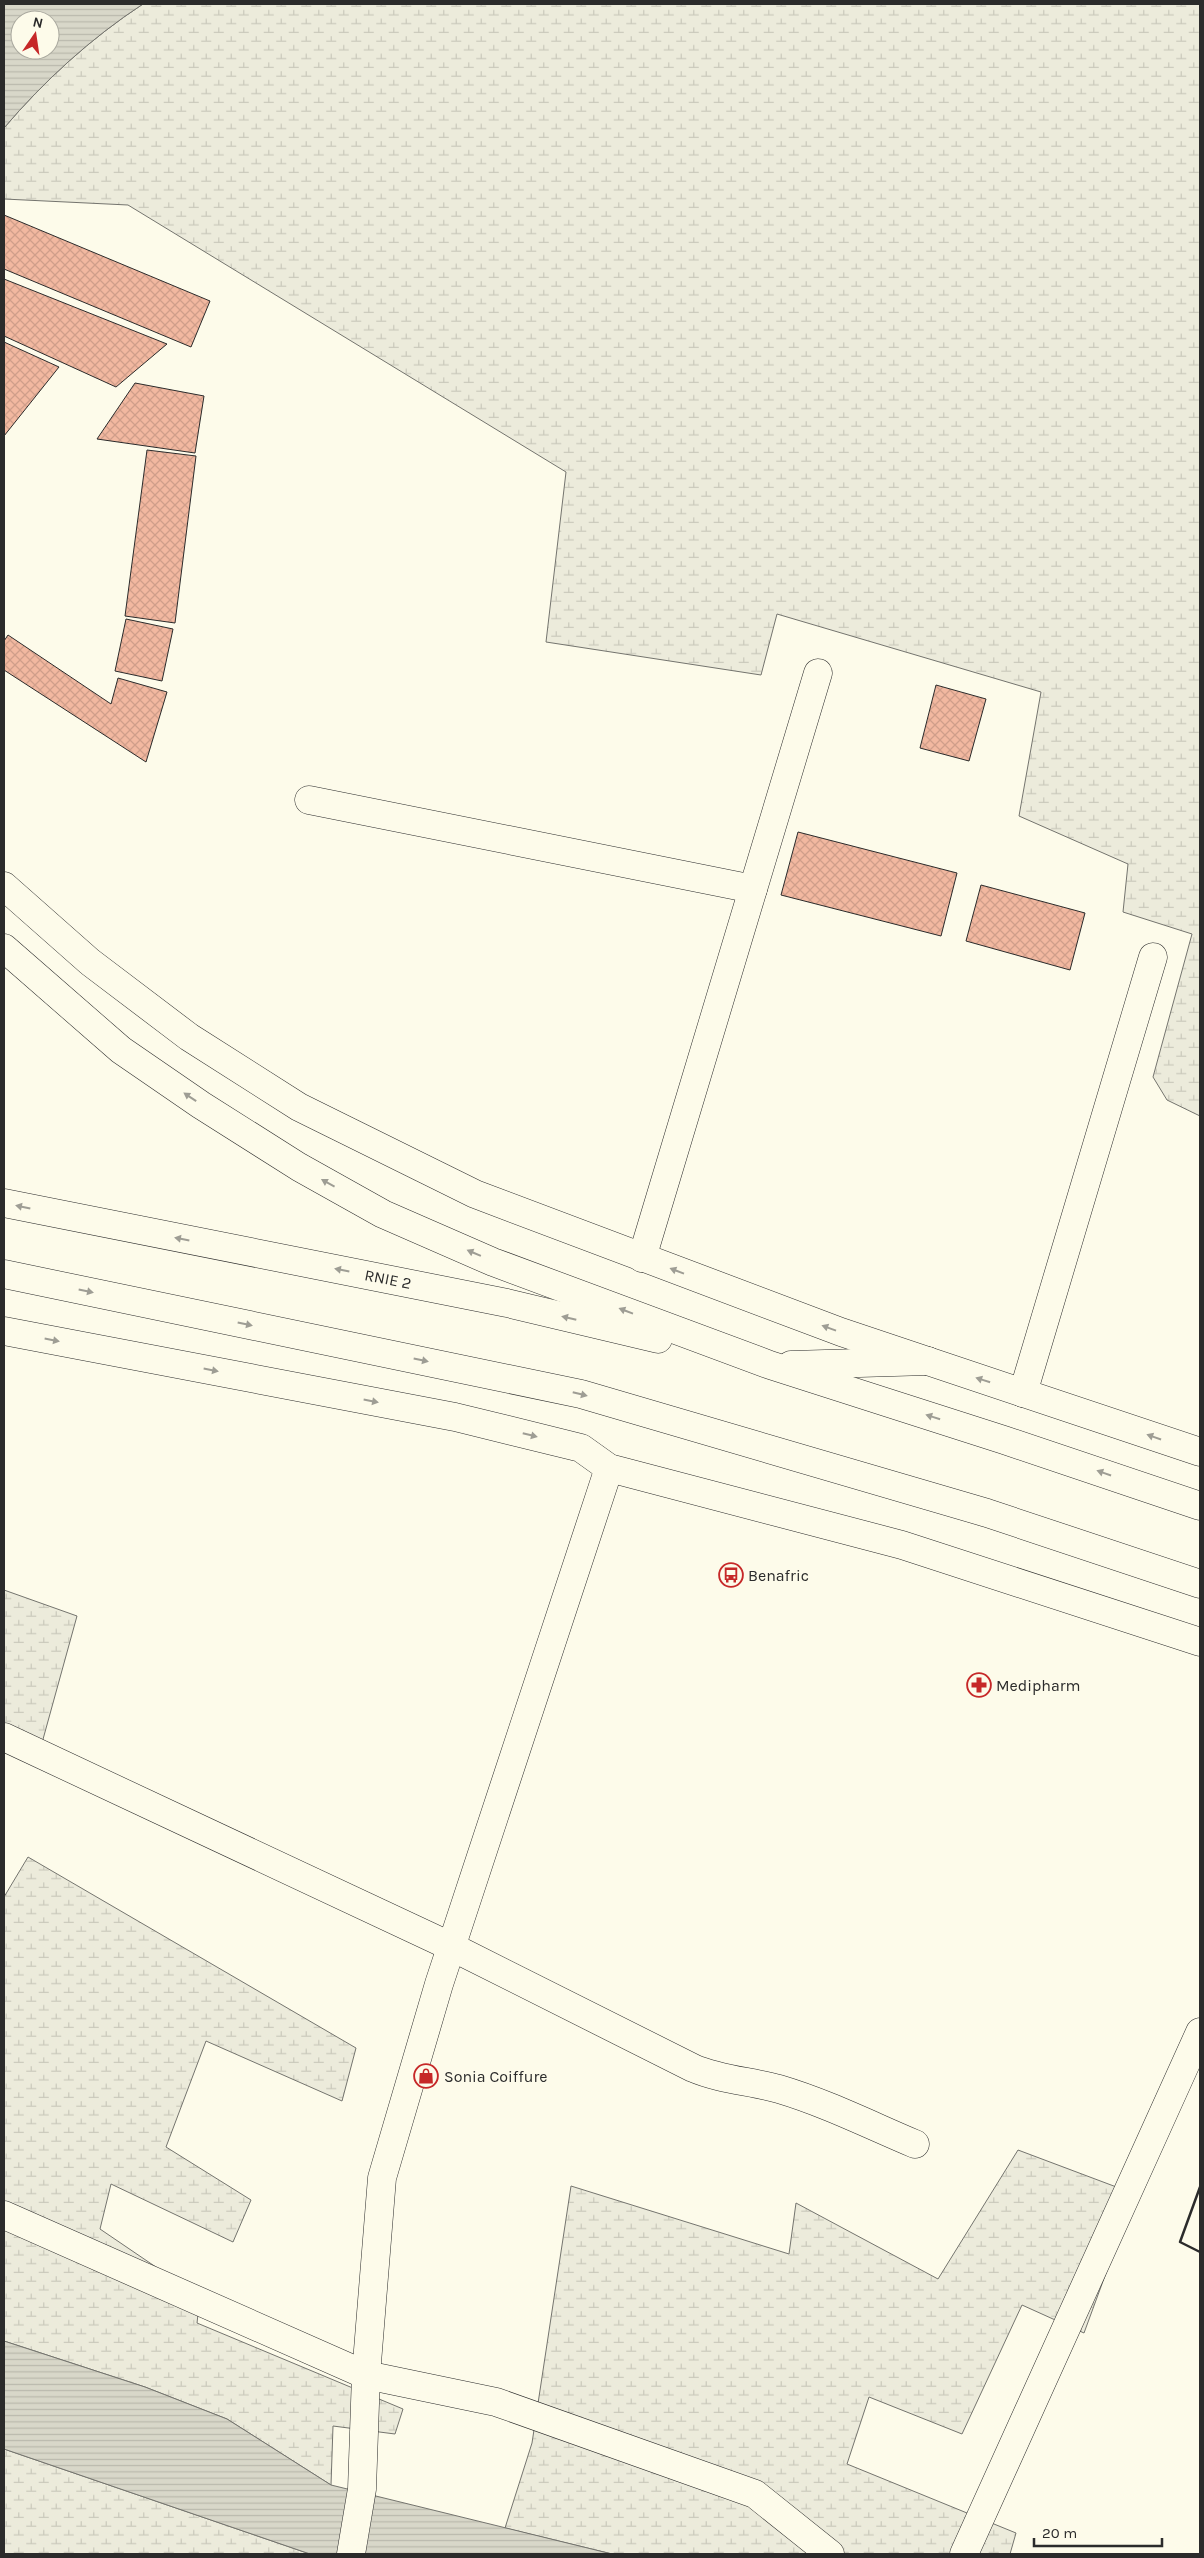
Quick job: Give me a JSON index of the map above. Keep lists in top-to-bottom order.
{
  "streets": {
    "main road": ["RNIE 2"]
  },
  "places": {
    "bus stop": ["Benafric"],
    "pharmacy": ["Medipharm"],
    "shop": ["Sonia Coiffure"]
  },
  "scale_bar": "20 m",
  "north": "top"
}
